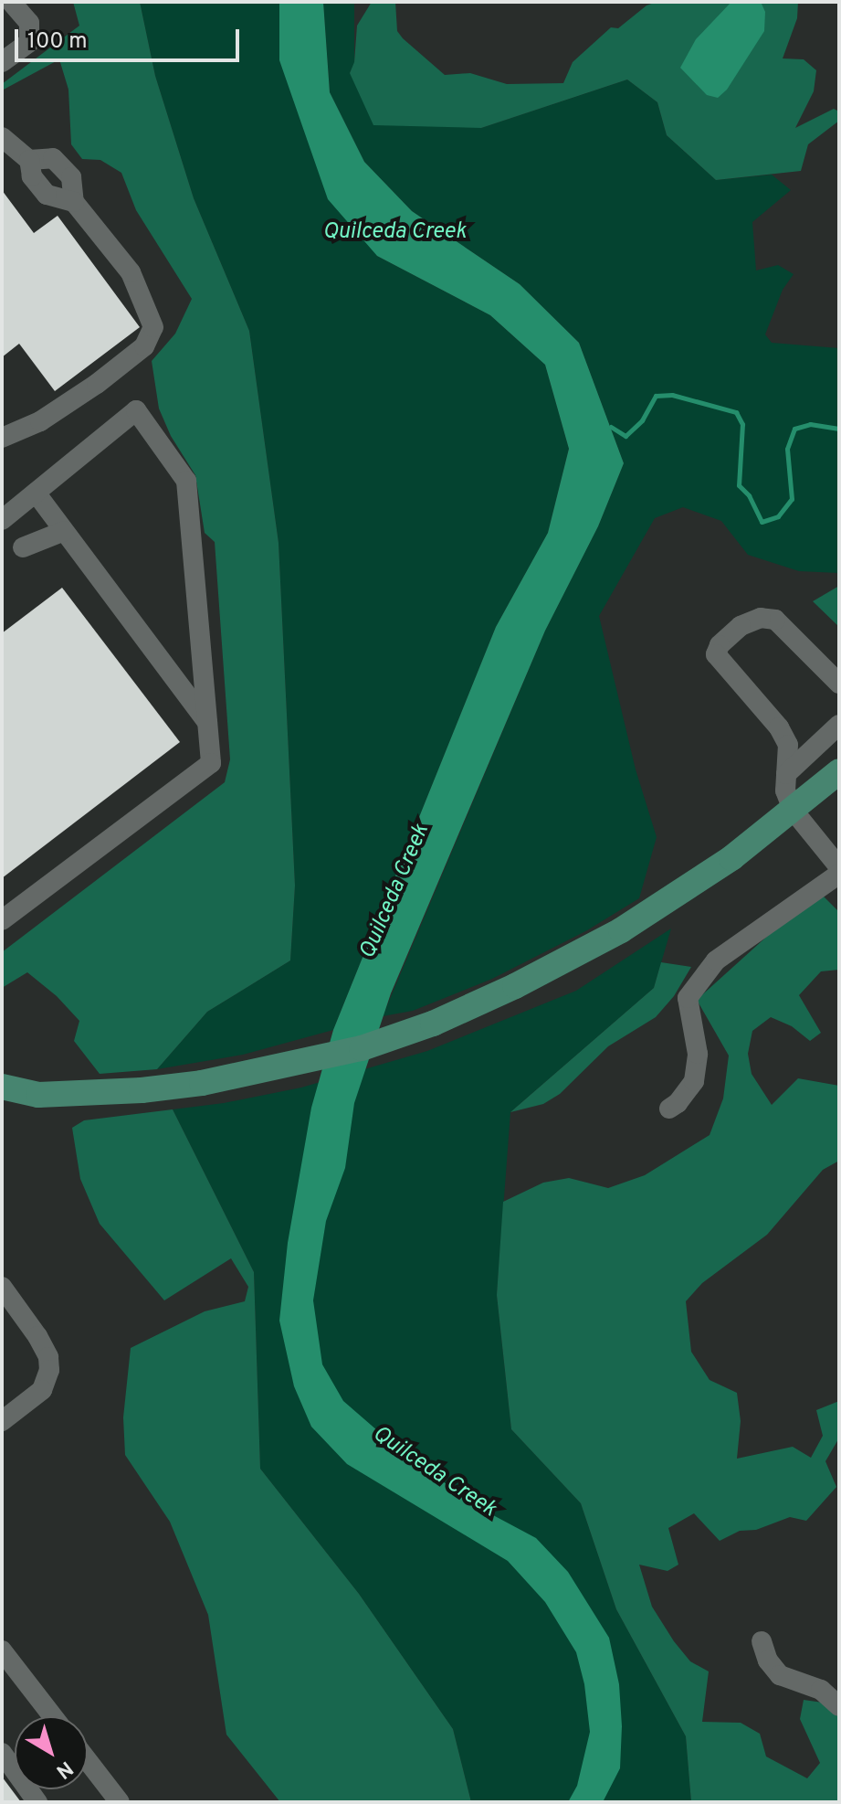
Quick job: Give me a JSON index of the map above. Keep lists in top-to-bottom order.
{
  "water": ["Quilceda Creek"],
  "scale_bar": "100 m",
  "north": "bottom right"
}
